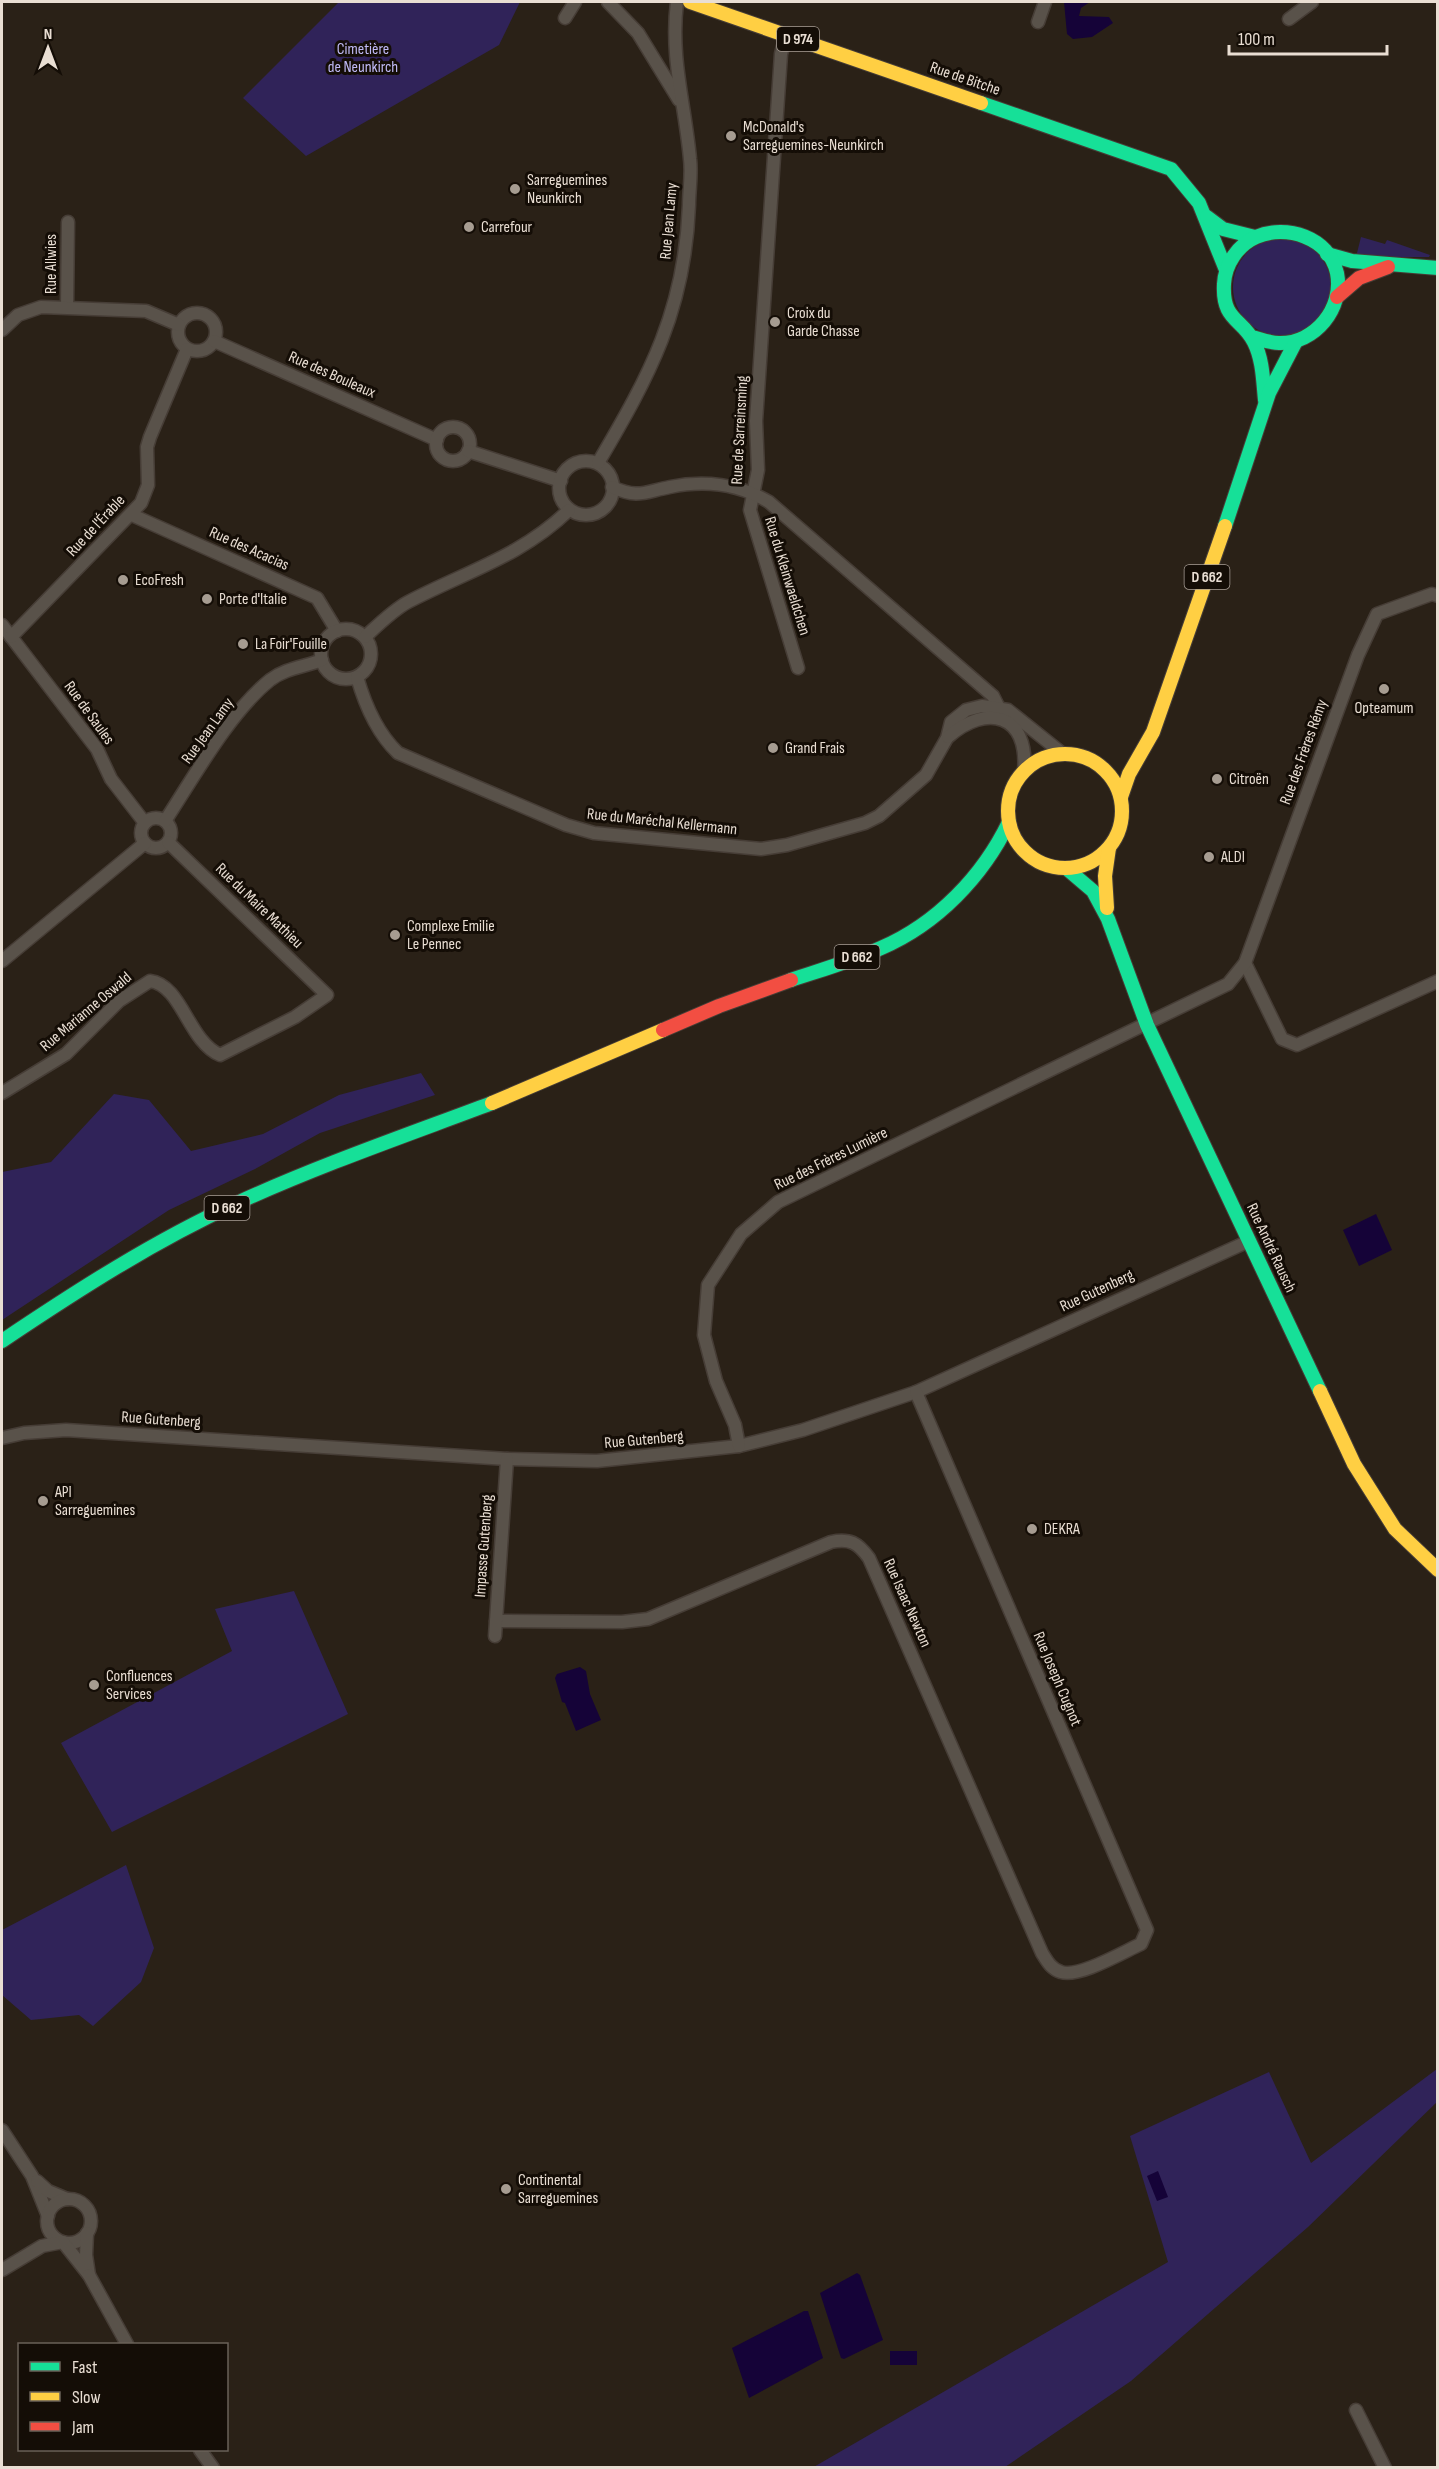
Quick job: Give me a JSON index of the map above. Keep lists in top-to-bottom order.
{
  "streets": {
    "main road": [
      "D 974",
      "Rue de Bitche",
      "D 662",
      "Rue André Rausch"
    ],
    "street": [
      "Rue Jean Lamy",
      "Rue Allwies",
      "Rue des Bouleaux",
      "Rue de Sarreinsming",
      "Rue de l'Érable",
      "Rue des Acacias",
      "Rue du Kleinwaeldchen",
      "Rue de Saules",
      "Rue des Frères Rémy",
      "Rue du Maréchal Kellermann",
      "Rue du Maire Mathieu",
      "Rue Marianne Oswald",
      "Rue des Frères Lumière",
      "Rue Gutenberg",
      "Impasse Gutenberg",
      "Rue Isaac Newton",
      "Rue Joseph Cugnot"
    ]
  },
  "crossings": [
    ["Rue de Bitche", "Rue de Sarreinsming"],
    ["Rue de Bitche", "D 662"],
    ["Rue Jean Lamy", "Rue des Bouleaux"],
    ["Rue Jean Lamy", "Rue des Acacias"],
    ["Rue Jean Lamy", "Rue de Saules"],
    ["Rue Jean Lamy", "Rue du Maréchal Kellermann"],
    ["Rue Jean Lamy", "Rue du Maire Mathieu"],
    ["Rue des Bouleaux", "Rue de l'Érable"],
    ["Rue de Sarreinsming", "Rue du Kleinwaeldchen"],
    ["Rue de Sarreinsming", "D 662"],
    ["Rue de Sarreinsming", "Rue du Maréchal Kellermann"],
    ["Rue de Sarreinsming", "Rue André Rausch"],
    ["Rue de l'Érable", "Rue des Acacias"],
    ["Rue de l'Érable", "Rue de Saules"],
    ["Rue des Acacias", "Rue du Maréchal Kellermann"],
    ["D 662", "Rue du Maréchal Kellermann"],
    ["D 662", "Rue André Rausch"],
    ["Rue de Saules", "Rue du Maire Mathieu"],
    ["Rue des Frères Rémy", "Rue des Frères Lumière"],
    ["Rue des Frères Rémy", "Rue André Rausch"],
    ["Rue du Maréchal Kellermann", "Rue André Rausch"],
    ["Rue du Maire Mathieu", "Rue Marianne Oswald"],
    ["Rue des Frères Lumière", "Rue André Rausch"],
    ["Rue des Frères Lumière", "Rue Gutenberg"],
    ["Rue André Rausch", "Rue Gutenberg"],
    ["Rue Gutenberg", "Impasse Gutenberg"],
    ["Rue Gutenberg", "Rue Joseph Cugnot"],
    ["Impasse Gutenberg", "Rue Isaac Newton"],
    ["Rue Isaac Newton", "Rue Joseph Cugnot"]
  ],
  "parks": ["Cimetière de Neunkirch"],
  "places": [
    "McDonald's Sarreguemines-Neunkirch",
    "Sarreguemines Neunkirch",
    "Carrefour",
    "Croix du Garde Chasse",
    "EcoFresh",
    "Porte d'Italie",
    "La Foir'Fouille",
    "Opteamum",
    "Grand Frais",
    "Citroën",
    "ALDI",
    "Complexe Emilie Le Pennec",
    "API Sarreguemines",
    "DEKRA",
    "Confluences Services",
    "Continental Sarreguemines"
  ],
  "legend": ["Fast", "Slow", "Jam"],
  "scale_bar": "100 m",
  "north": "top"
}
